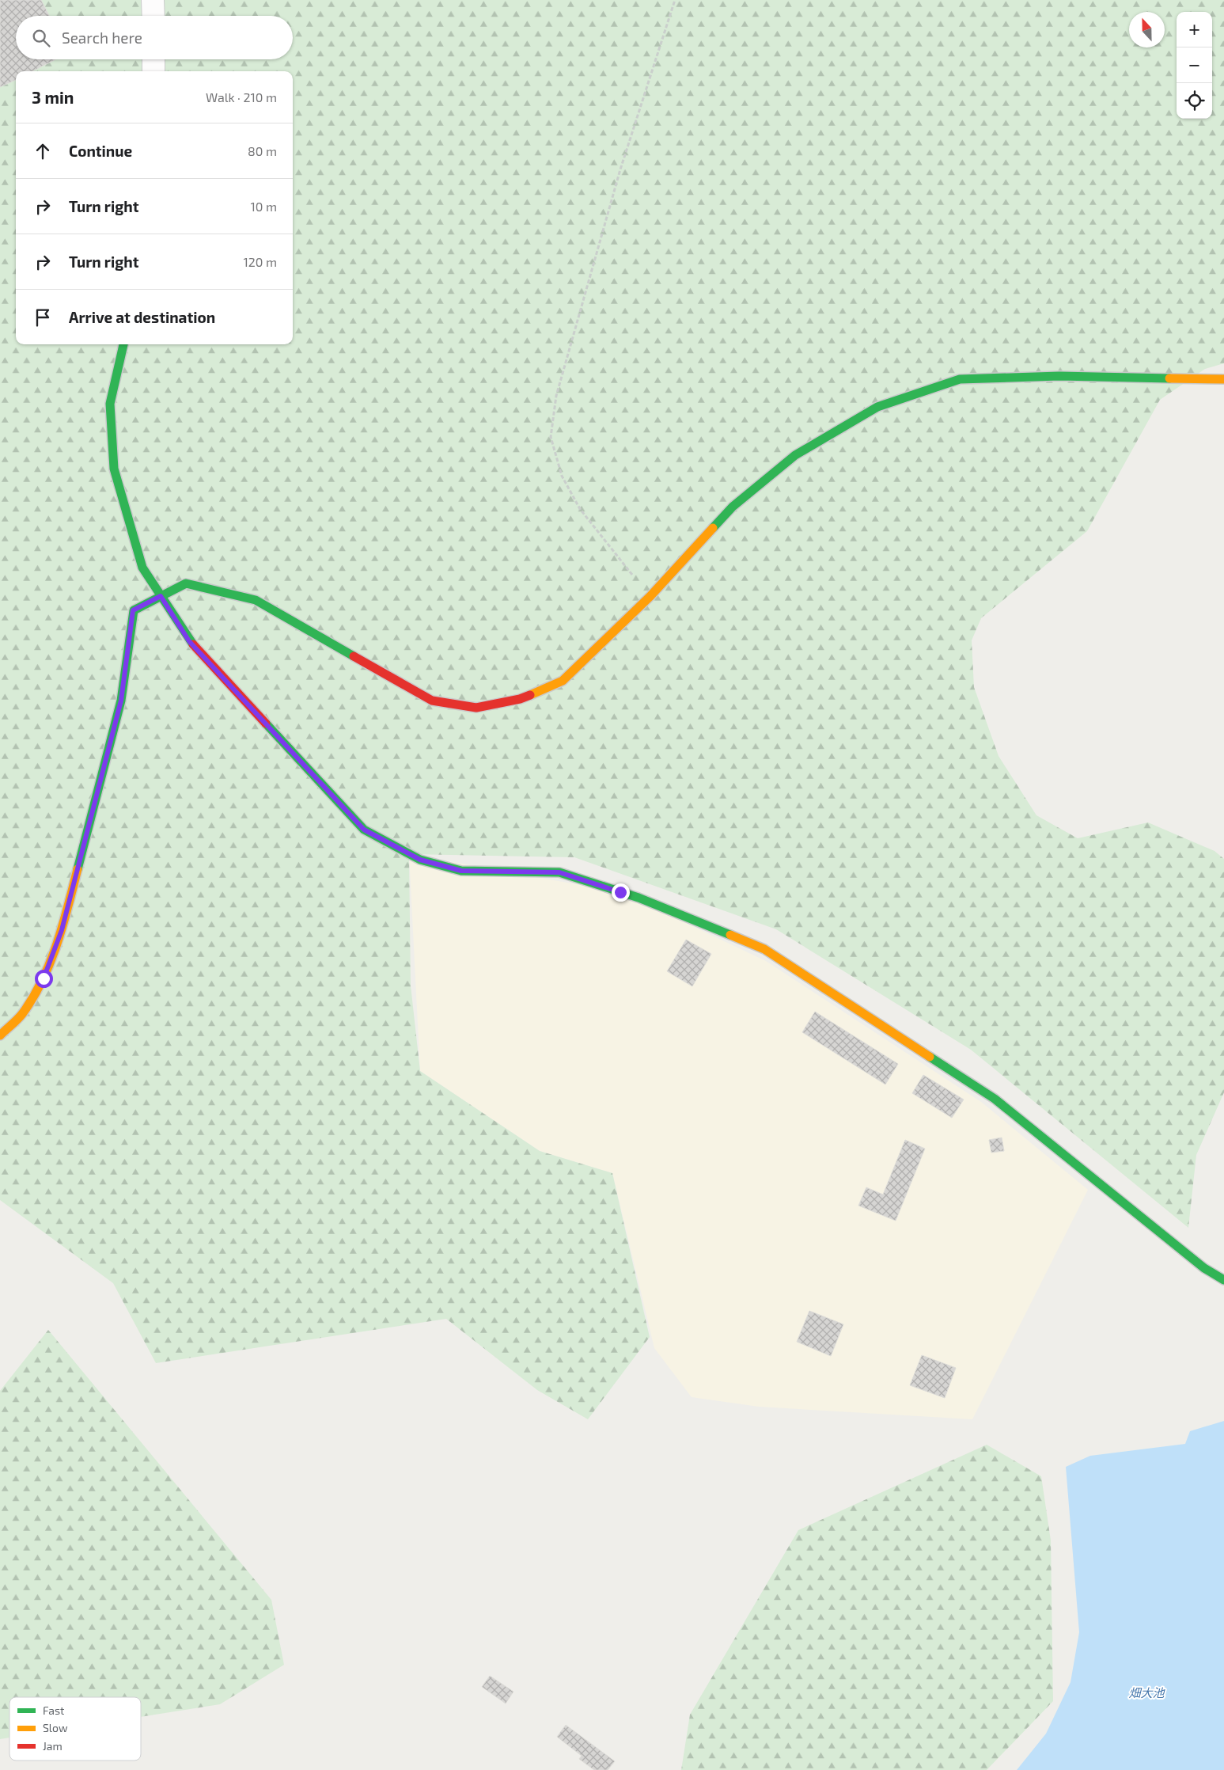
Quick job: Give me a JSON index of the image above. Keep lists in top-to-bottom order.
{
  "water": ["畑大池"],
  "legend": ["Fast", "Slow", "Jam"],
  "north": "top",
  "page": {
    "map_buttons": ["+", "−"],
    "search": "Search here",
    "heading": ["3 min", "Walk · 210 m"],
    "list": [
      ["Continue", "80 m"],
      ["Turn right", "10 m"],
      ["Turn right", "120 m"],
      "Arrive at destination"
    ]
  }
}
